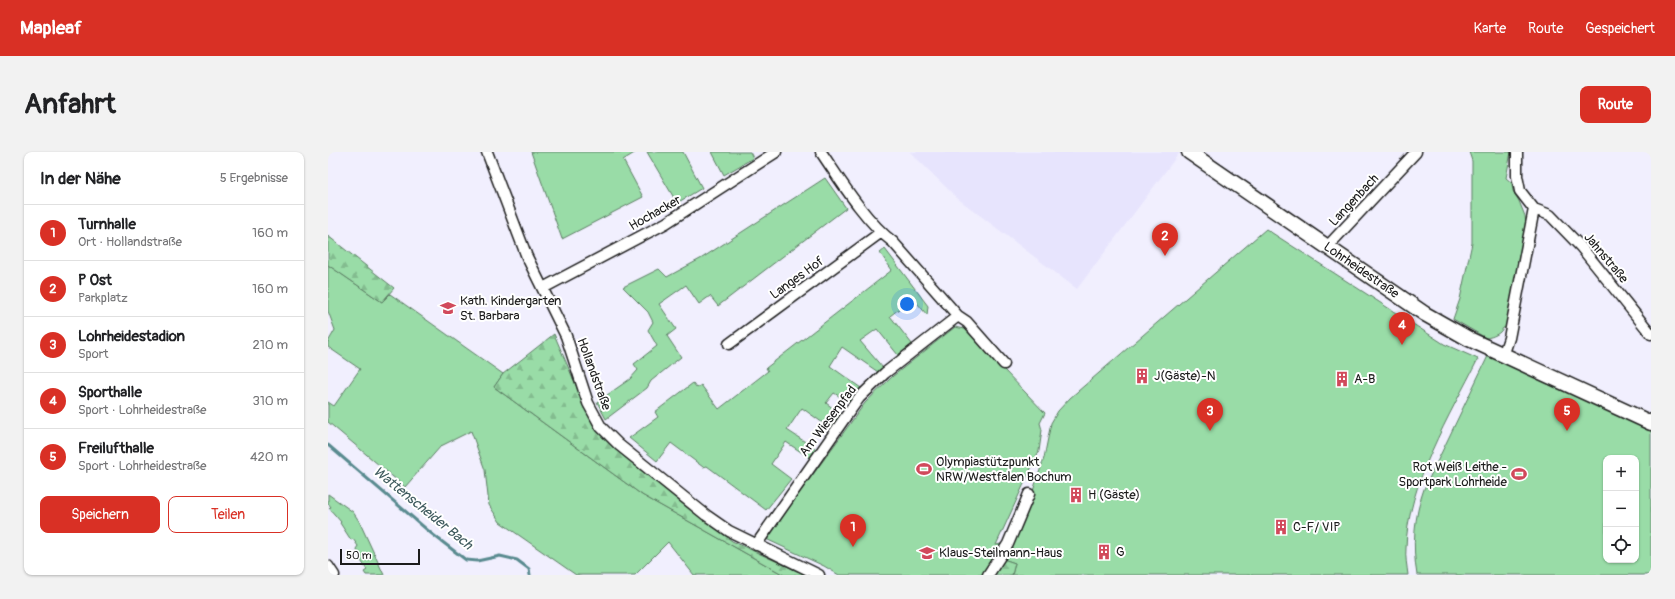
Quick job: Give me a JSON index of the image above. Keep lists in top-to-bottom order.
{
  "streets": {
    "street": [
      "Langenbach",
      "Hochacker",
      "Jahnstraße",
      "Lohrheidestraße",
      "Langes Hof",
      "Hollandstraße",
      "Am Wiesenpfad"
    ]
  },
  "crossings": [
    ["Langenbach", "Lohrheidestraße"],
    ["Hochacker", "Hollandstraße"],
    ["Hollandstraße", "Am Wiesenpfad"]
  ],
  "water": ["Wattenscheider Bach"],
  "places": {
    "school or university": ["Kath. Kindergarten St. Barbara", "Klaus-Steilmann-Haus"],
    "building": [
      "J(Gäste)-N",
      "A-B",
      "H (Gäste)",
      "C-F/ VIP",
      "G"
    ],
    "sports": ["Olympiastützpunkt NRW/Westfalen Bochum", "Rot Weiß Leithe - Sportpark Lohrheide"]
  },
  "scale_bar": "50 m",
  "page": {
    "header": "Mapleaf",
    "nav": ["Karte", "Route", "Gespeichert"],
    "buttons": [
      "Route",
      ["Speichern", "Teilen"]
    ],
    "title": "Anfahrt",
    "heading": ["In der Nähe", "5 Ergebnisse"],
    "list": [
      {
        "mark": "1",
        "name": "Turnhalle",
        "note": "Ort · Hollandstraße",
        "value": "160 m"
      },
      {
        "mark": "2",
        "name": "P Ost",
        "note": "Parkplatz",
        "value": "160 m"
      },
      {
        "mark": "3",
        "name": "Lohrheidestadion",
        "note": "Sport",
        "value": "210 m"
      },
      {
        "mark": "4",
        "name": "Sporthalle",
        "note": "Sport · Lohrheidestraße",
        "value": "310 m"
      },
      {
        "mark": "5",
        "name": "Freilufthalle",
        "note": "Sport · Lohrheidestraße",
        "value": "420 m"
      }
    ],
    "pins": [
      "2",
      "4",
      "3",
      "5",
      "1"
    ],
    "map_buttons": ["+", "−"],
    "scale": "50 m"
  }
}
